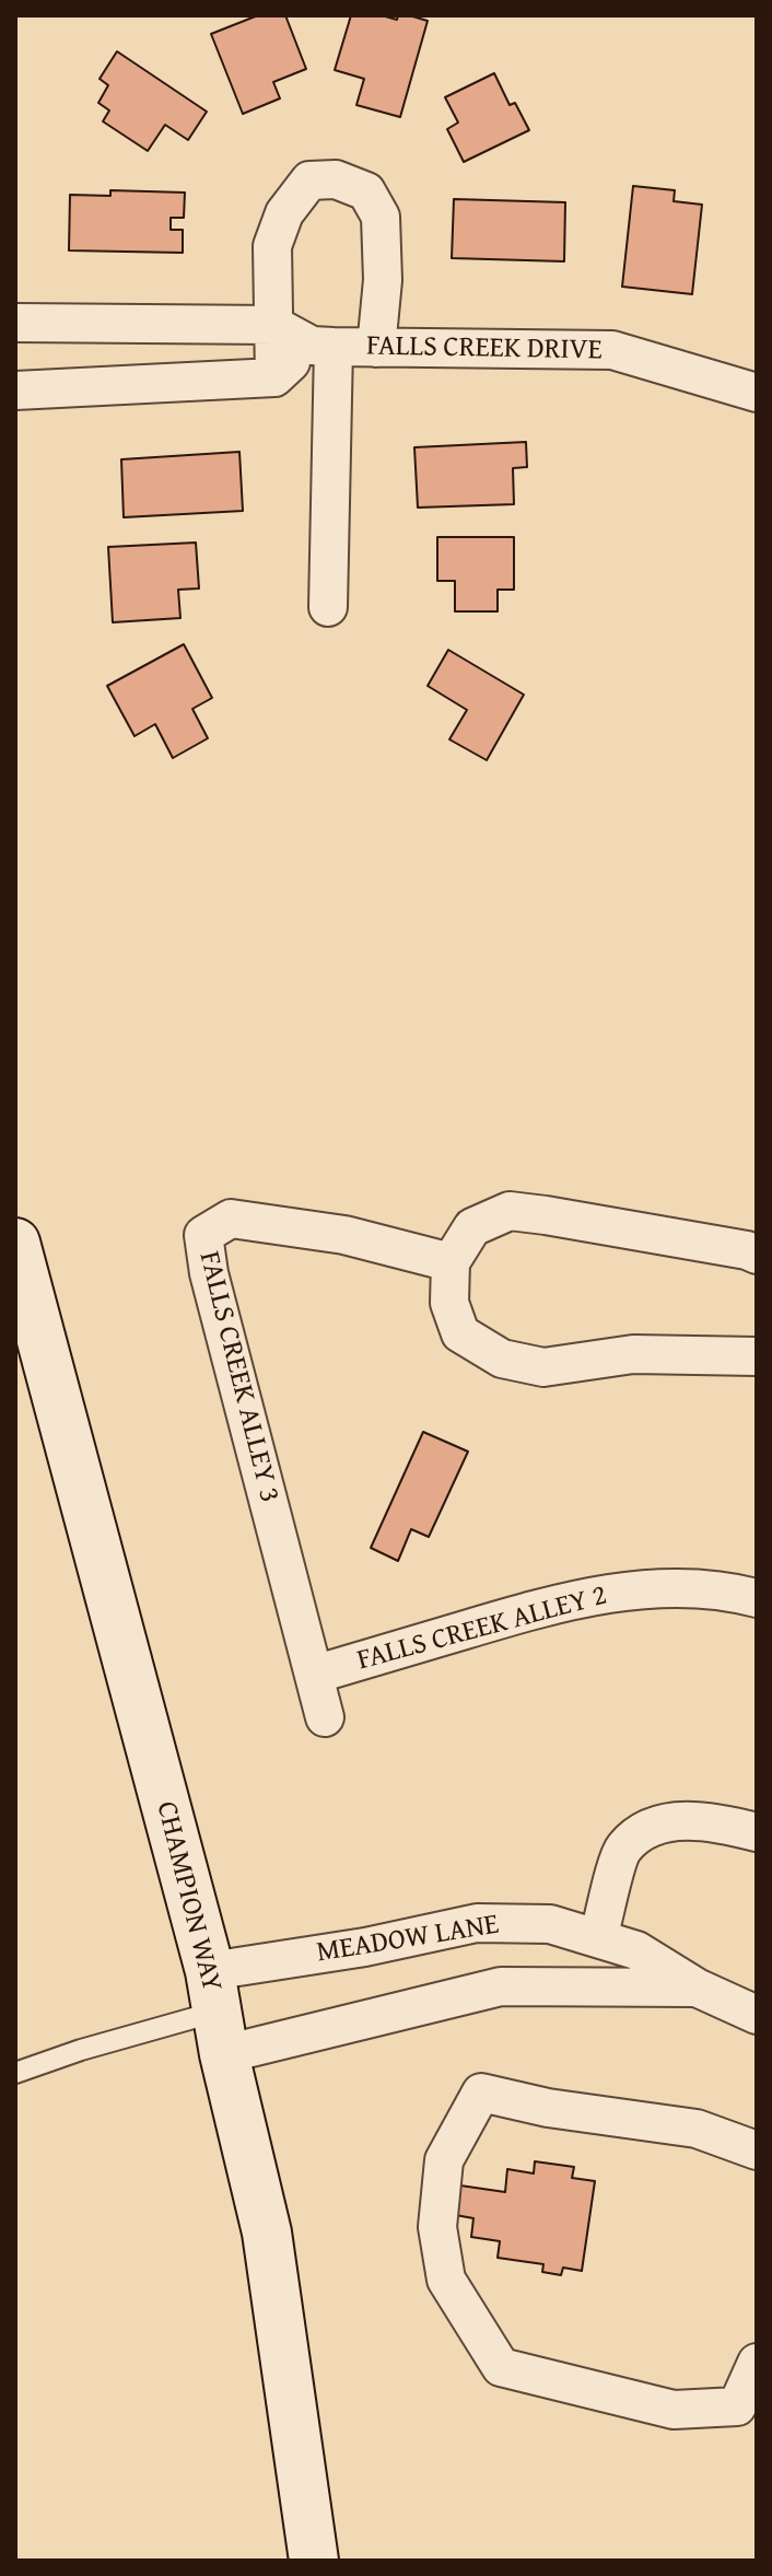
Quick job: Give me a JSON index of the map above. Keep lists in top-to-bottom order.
{
  "streets": {
    "main road": ["CHAMPION WAY"],
    "street": [
      "FALLS CREEK DRIVE",
      "FALLS CREEK ALLEY 3",
      "FALLS CREEK ALLEY 2",
      "MEADOW LANE"
    ]
  },
  "crossings": [
    ["FALLS CREEK ALLEY 3", "FALLS CREEK ALLEY 2"],
    ["CHAMPION WAY", "MEADOW LANE"]
  ]
}
